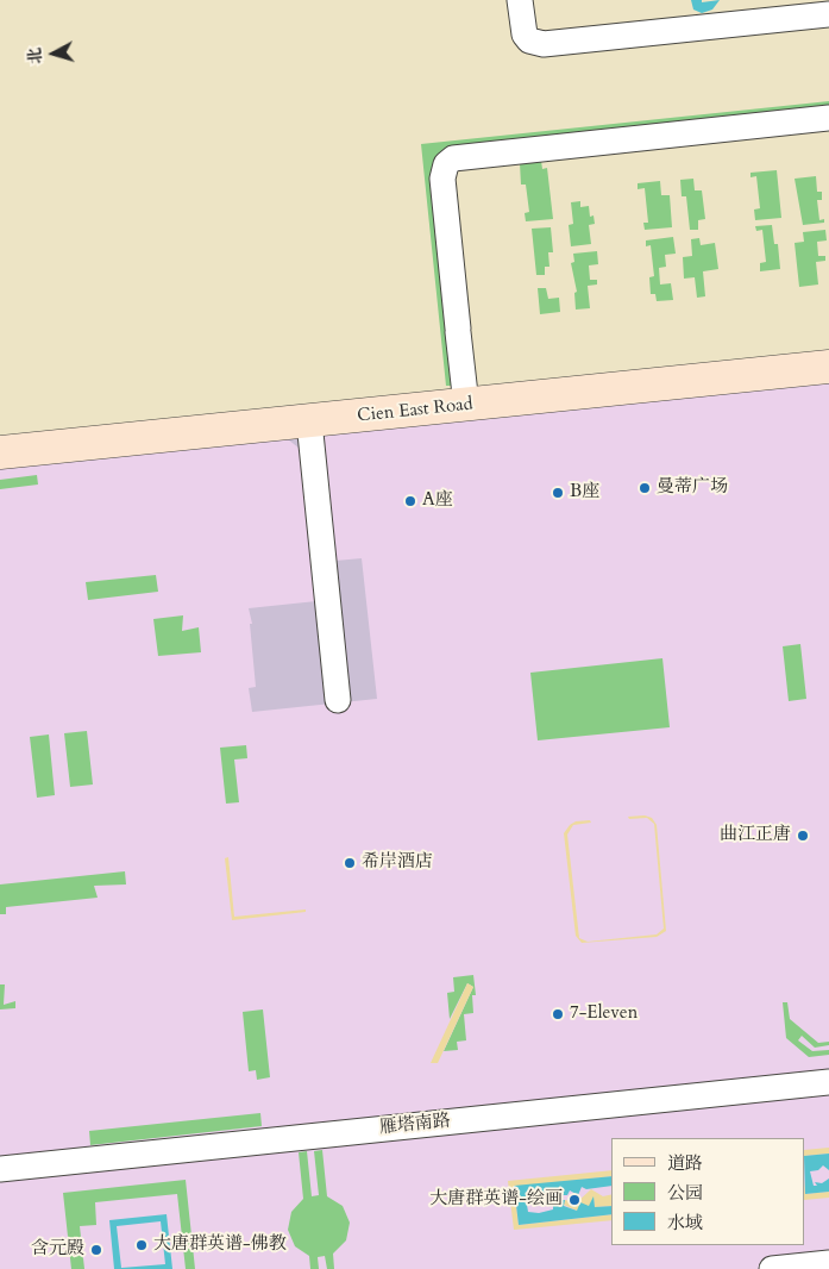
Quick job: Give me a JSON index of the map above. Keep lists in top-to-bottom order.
{
  "streets": {
    "street": ["Cien East Road", "雁塔南路"]
  },
  "places": [
    "曼蒂广场",
    "B座",
    "A座",
    "曲江正唐",
    "希岸酒店",
    "7-Eleven",
    "大唐群英谱-绘画",
    "大唐群英谱-佛教",
    "含元殿"
  ],
  "legend": ["道路", "公园", "水域"],
  "north": "left"
}
